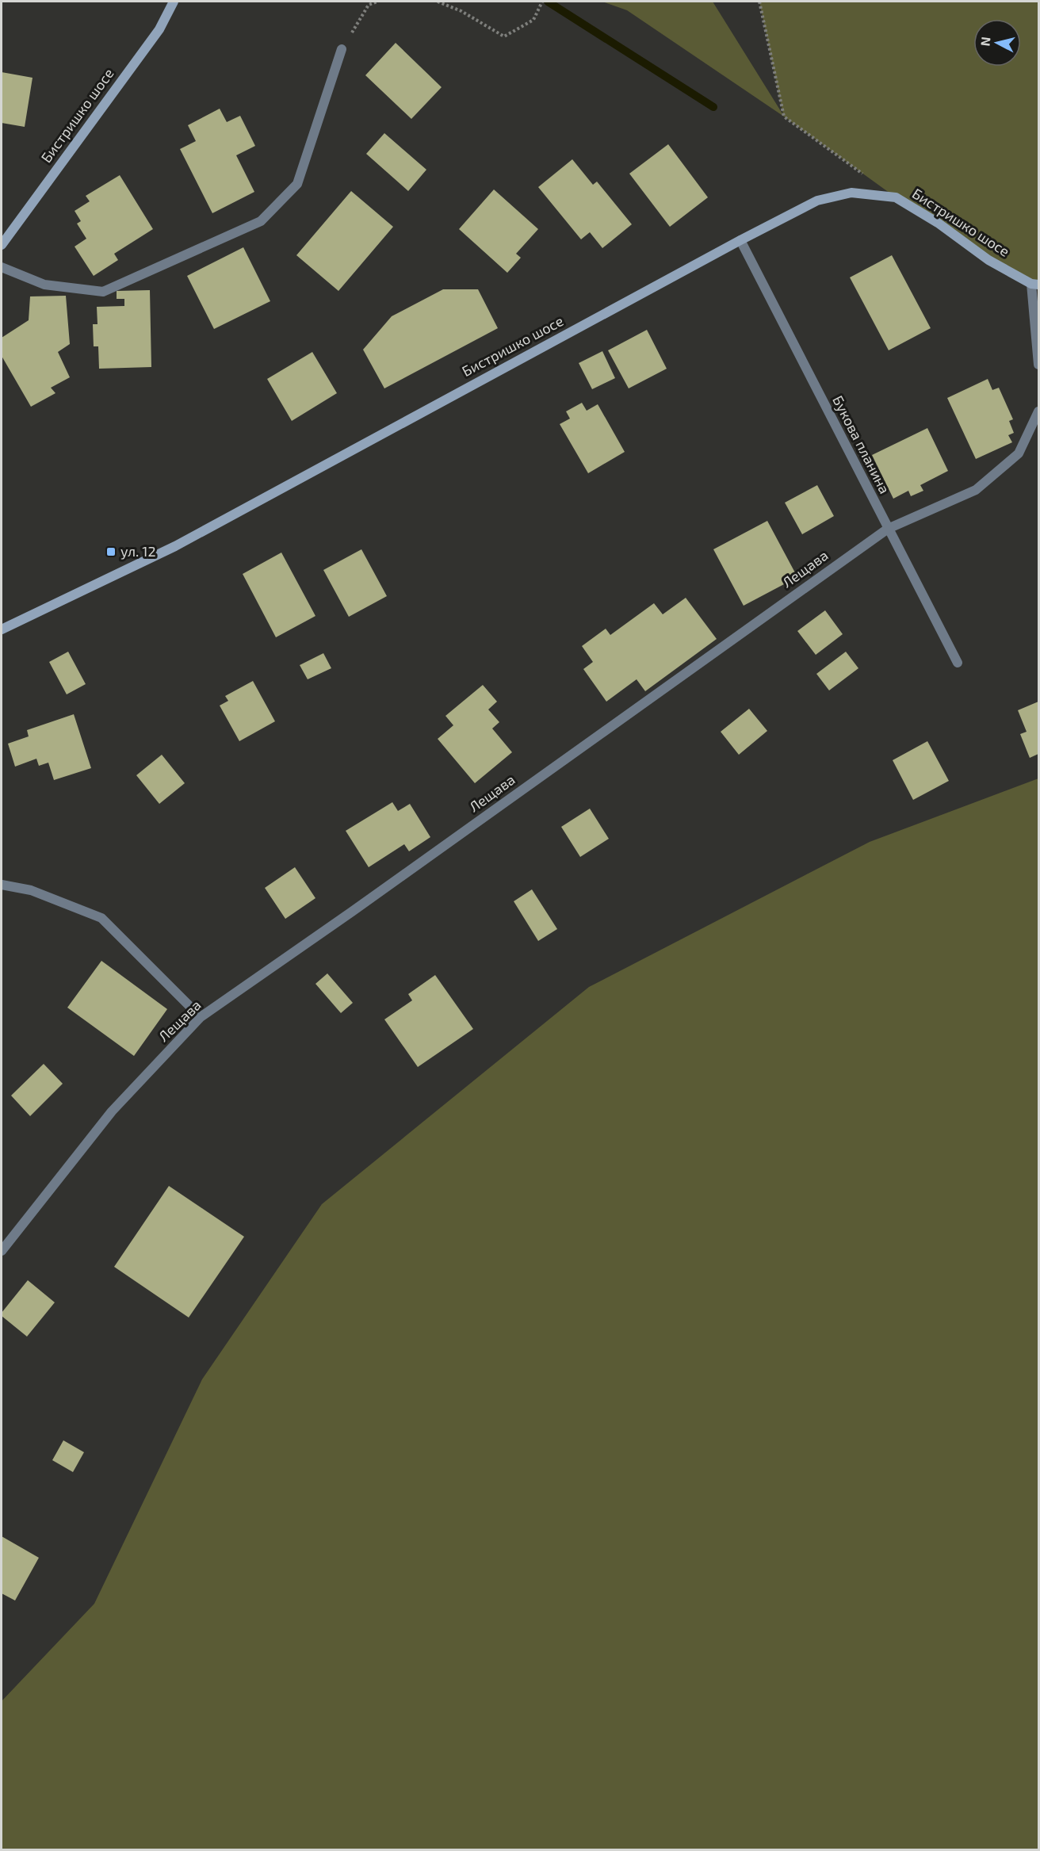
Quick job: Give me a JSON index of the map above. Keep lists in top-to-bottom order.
{
  "streets": {
    "street": ["Бистришко шосе", "Букова планина", "Лещава"]
  },
  "crossings": [
    ["Бистришко шосе", "Букова планина"],
    ["Букова планина", "Лещава"]
  ],
  "places": {
    "transit": ["ул. 12"]
  },
  "north": "left"
}
